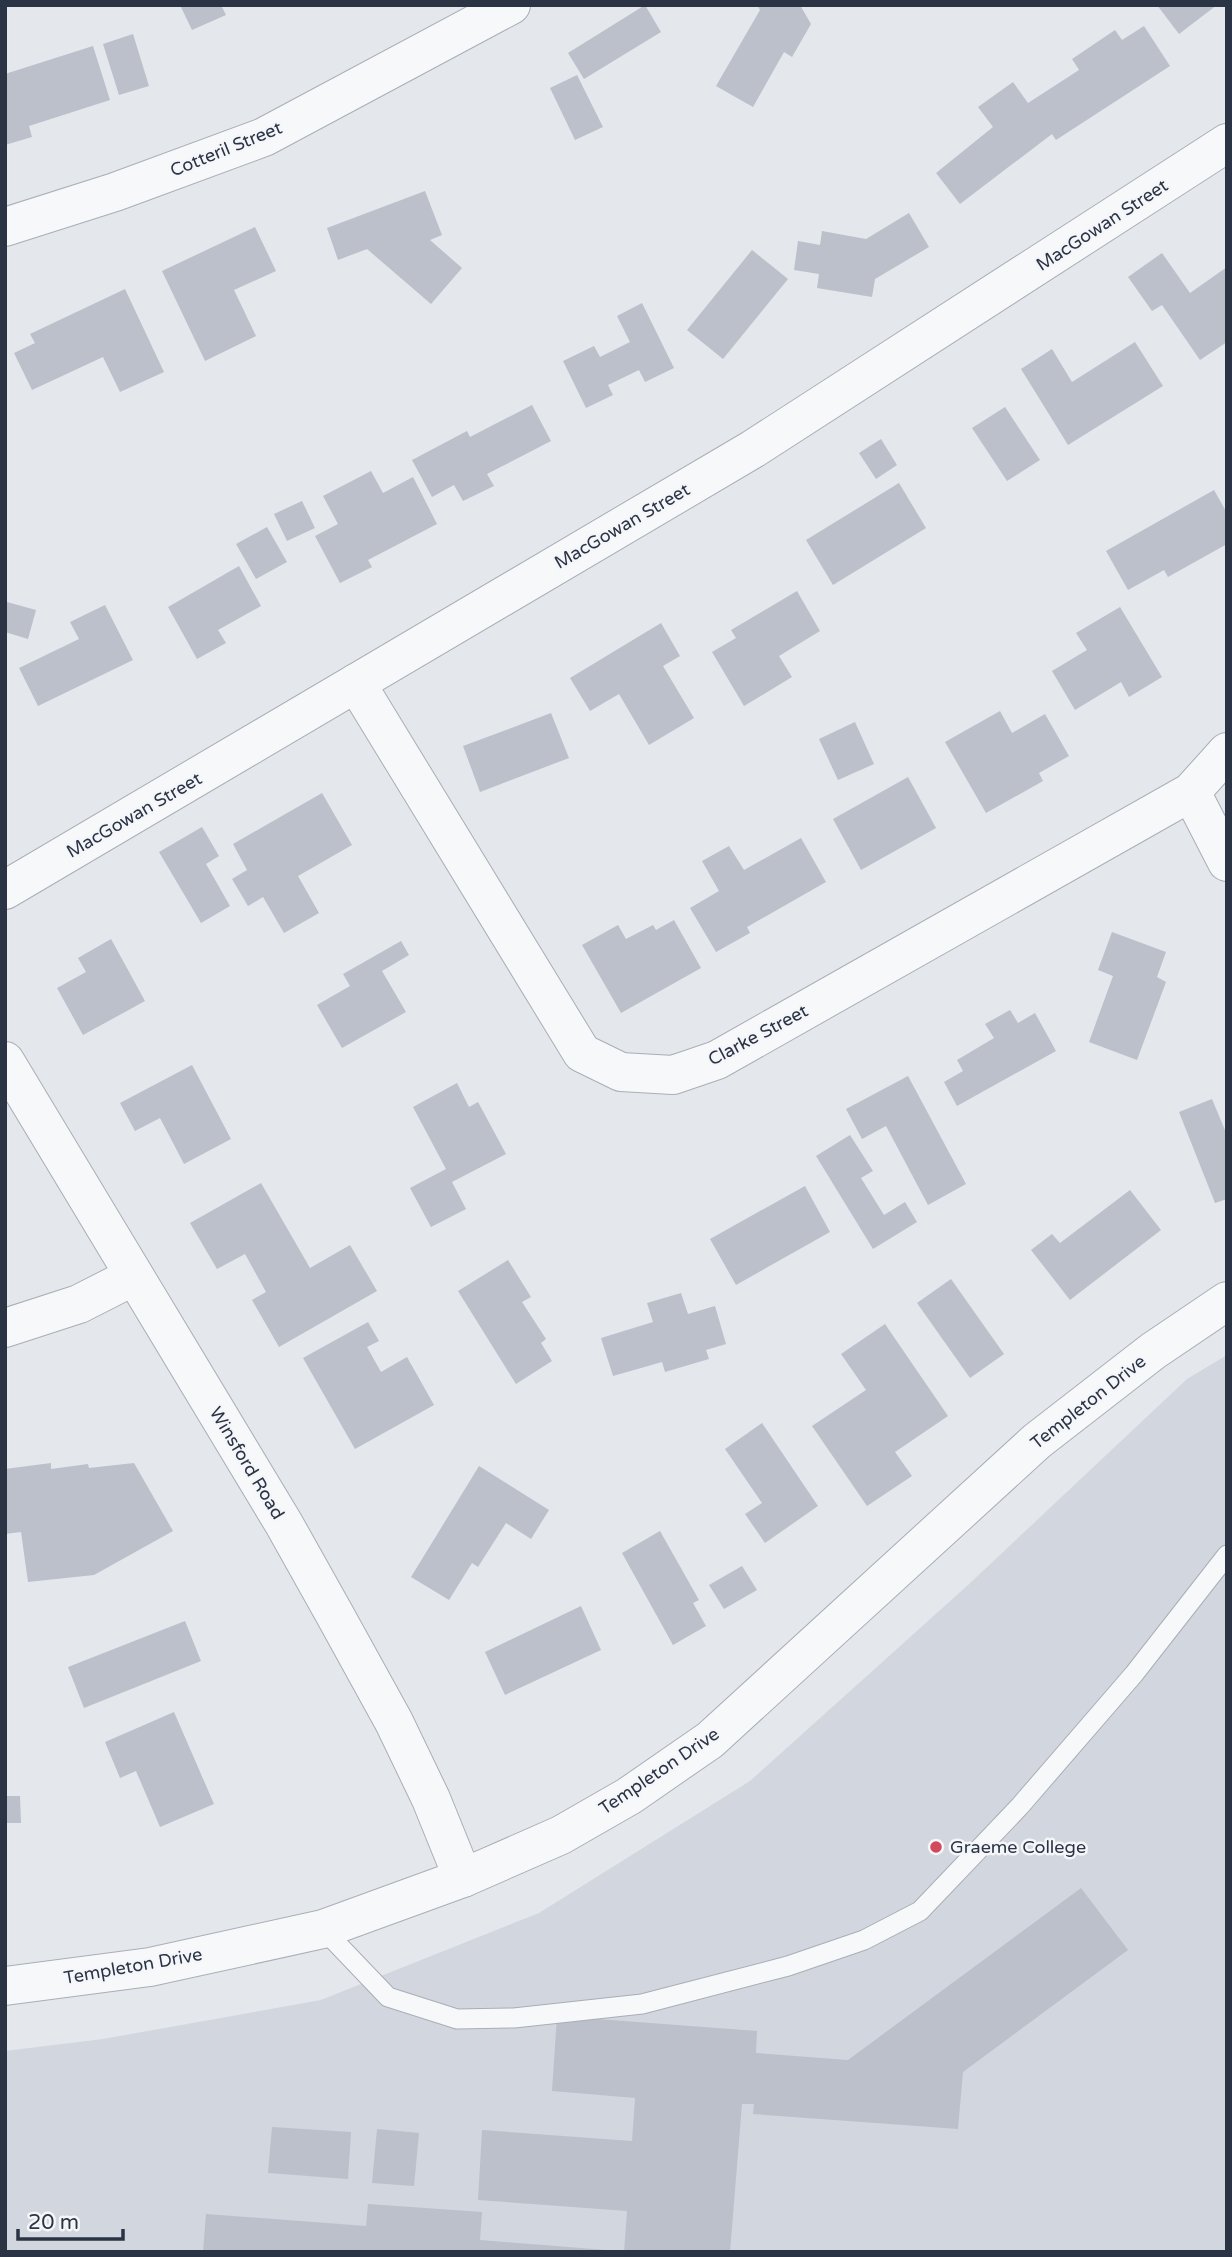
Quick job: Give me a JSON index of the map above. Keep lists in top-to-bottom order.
{
  "streets": {
    "street": [
      "Cotteril Street",
      "MacGowan Street",
      "Clarke Street",
      "Templeton Drive",
      "Winsford Road"
    ]
  },
  "crossings": [
    ["MacGowan Street", "Clarke Street"],
    ["Templeton Drive", "Winsford Road"]
  ],
  "places": ["Graeme College"],
  "scale_bar": "20 m"
}
